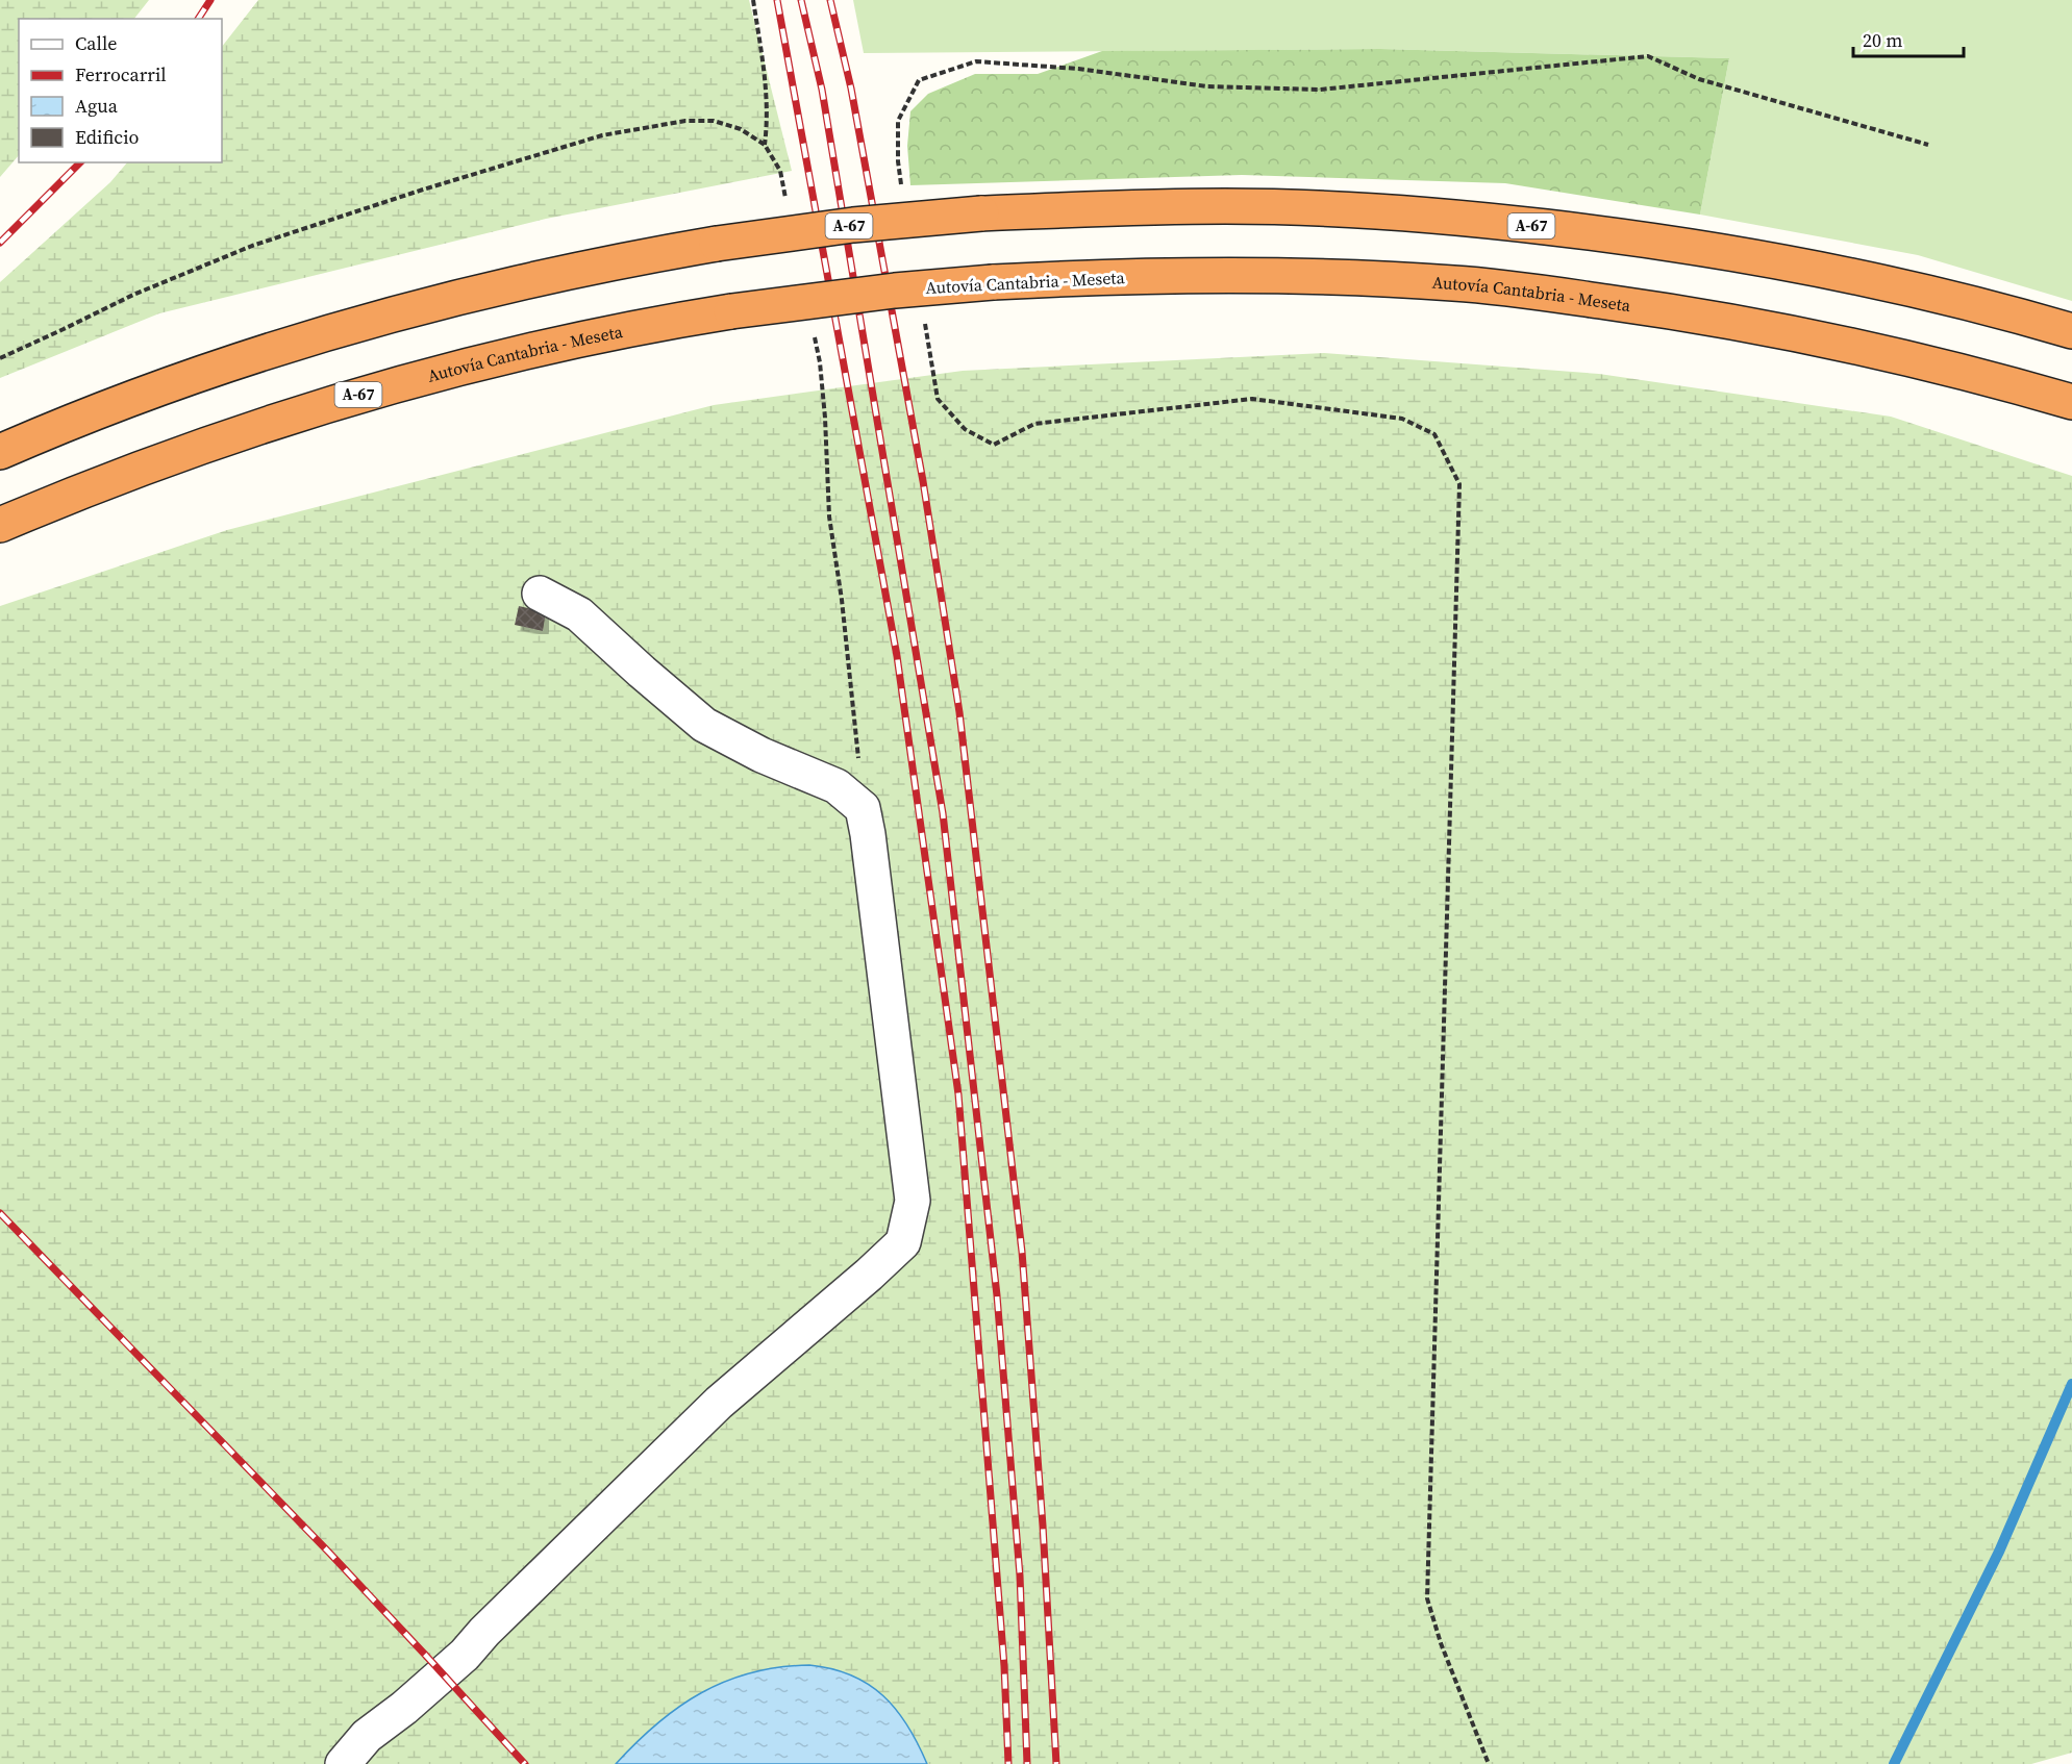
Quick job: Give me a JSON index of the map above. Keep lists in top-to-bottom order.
{
  "streets": {
    "highway": ["A-67", "Autovía Cantabria - Meseta"]
  },
  "legend": [
    "Calle",
    "Ferrocarril",
    "Agua",
    "Edificio"
  ],
  "scale_bar": "20 m"
}
